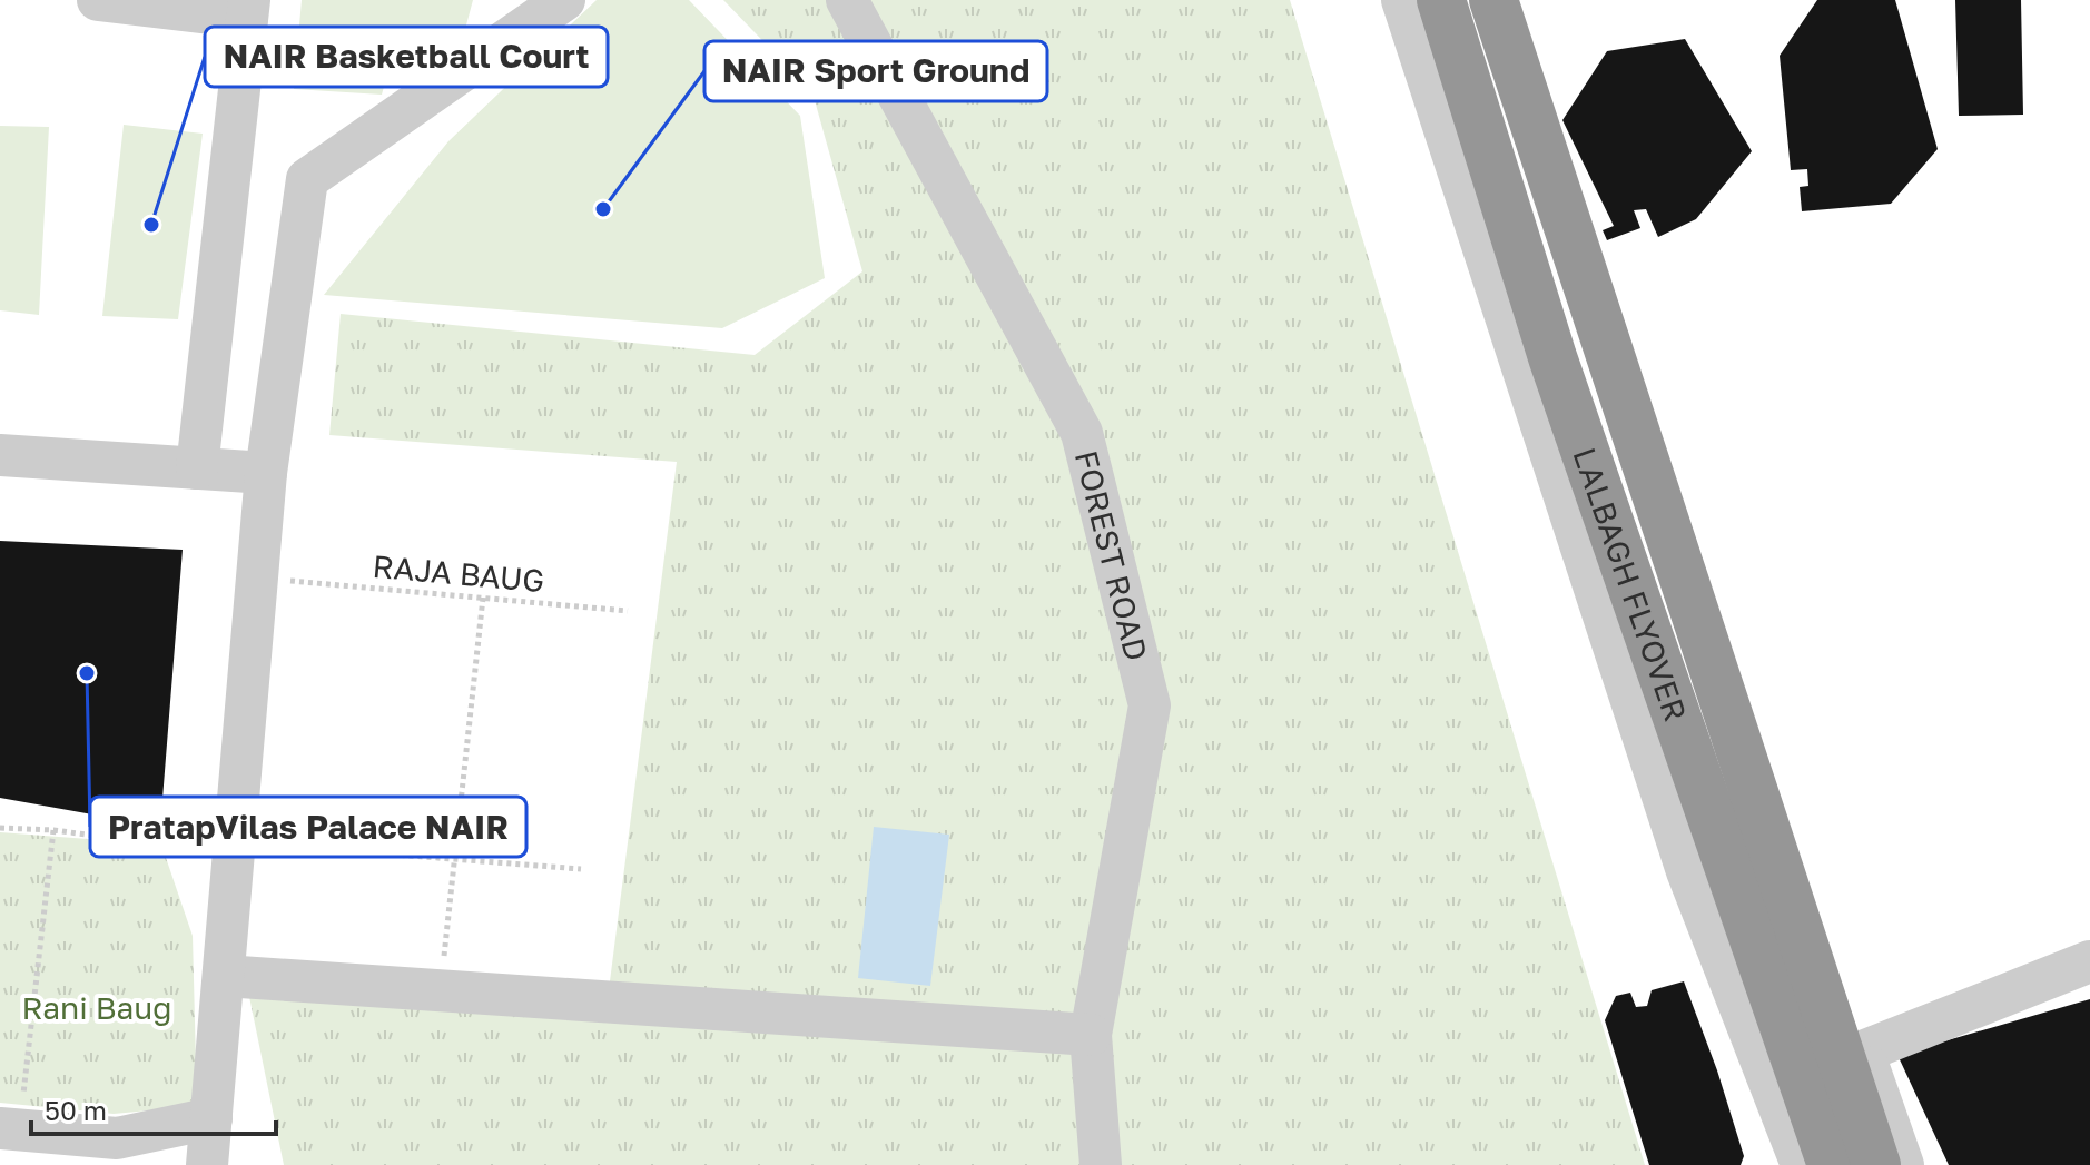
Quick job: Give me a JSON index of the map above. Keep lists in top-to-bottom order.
{
  "streets": {
    "highway": ["LALBAGH FLYOVER"],
    "street": ["FOREST ROAD"],
    "path": ["RAJA BAUG"]
  },
  "parks": ["Rani Baug"],
  "places": ["NAIR Sport Ground", "NAIR Basketball Court", "PratapVilas Palace NAIR"],
  "scale_bar": "50 m"
}
